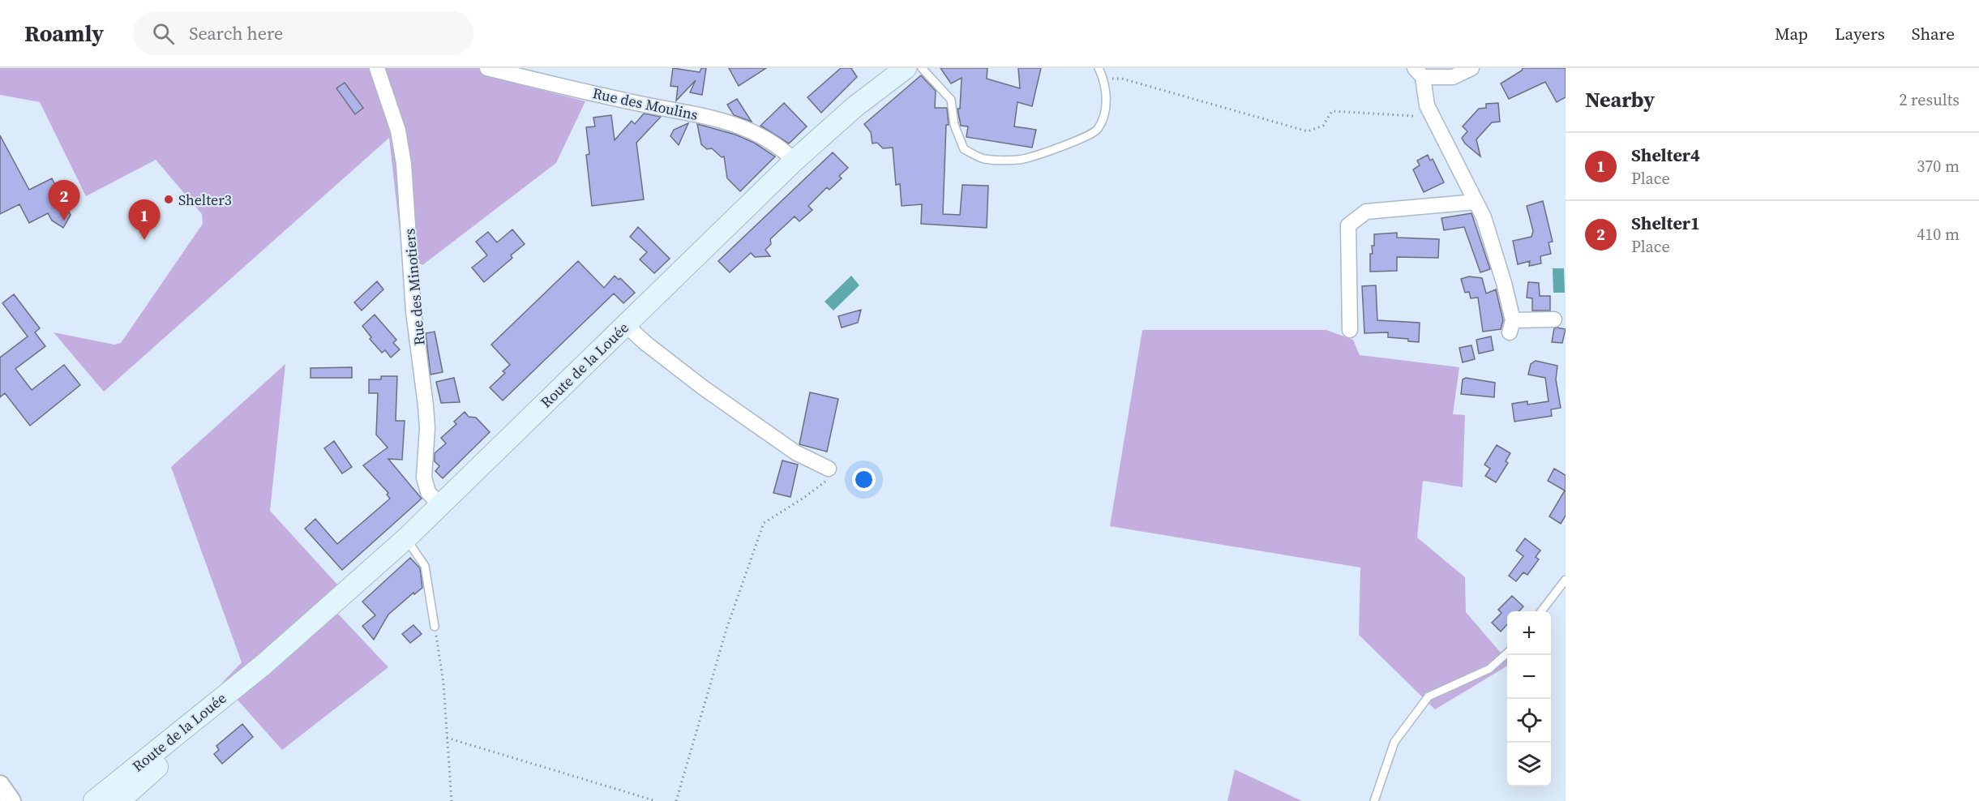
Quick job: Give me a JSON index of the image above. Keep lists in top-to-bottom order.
{
  "streets": {
    "main road": ["Route de la Louée"],
    "street": ["Rue des Moulins", "Rue des Minotiers"]
  },
  "crossings": [
    ["Rue des Moulins", "Route de la Louée"],
    ["Rue des Minotiers", "Route de la Louée"]
  ],
  "places": ["Shelter3"],
  "page": {
    "header": "Roamly",
    "search": "Search here",
    "nav": ["Map", "Layers", "Share"],
    "heading": ["Nearby", "2 results"],
    "list": [
      {
        "mark": "1",
        "name": "Shelter4",
        "note": "Place",
        "value": "370 m"
      },
      {
        "mark": "2",
        "name": "Shelter1",
        "note": "Place",
        "value": "410 m"
      }
    ],
    "pins": ["2", "1"],
    "map_buttons": ["+", "−"]
  }
}
